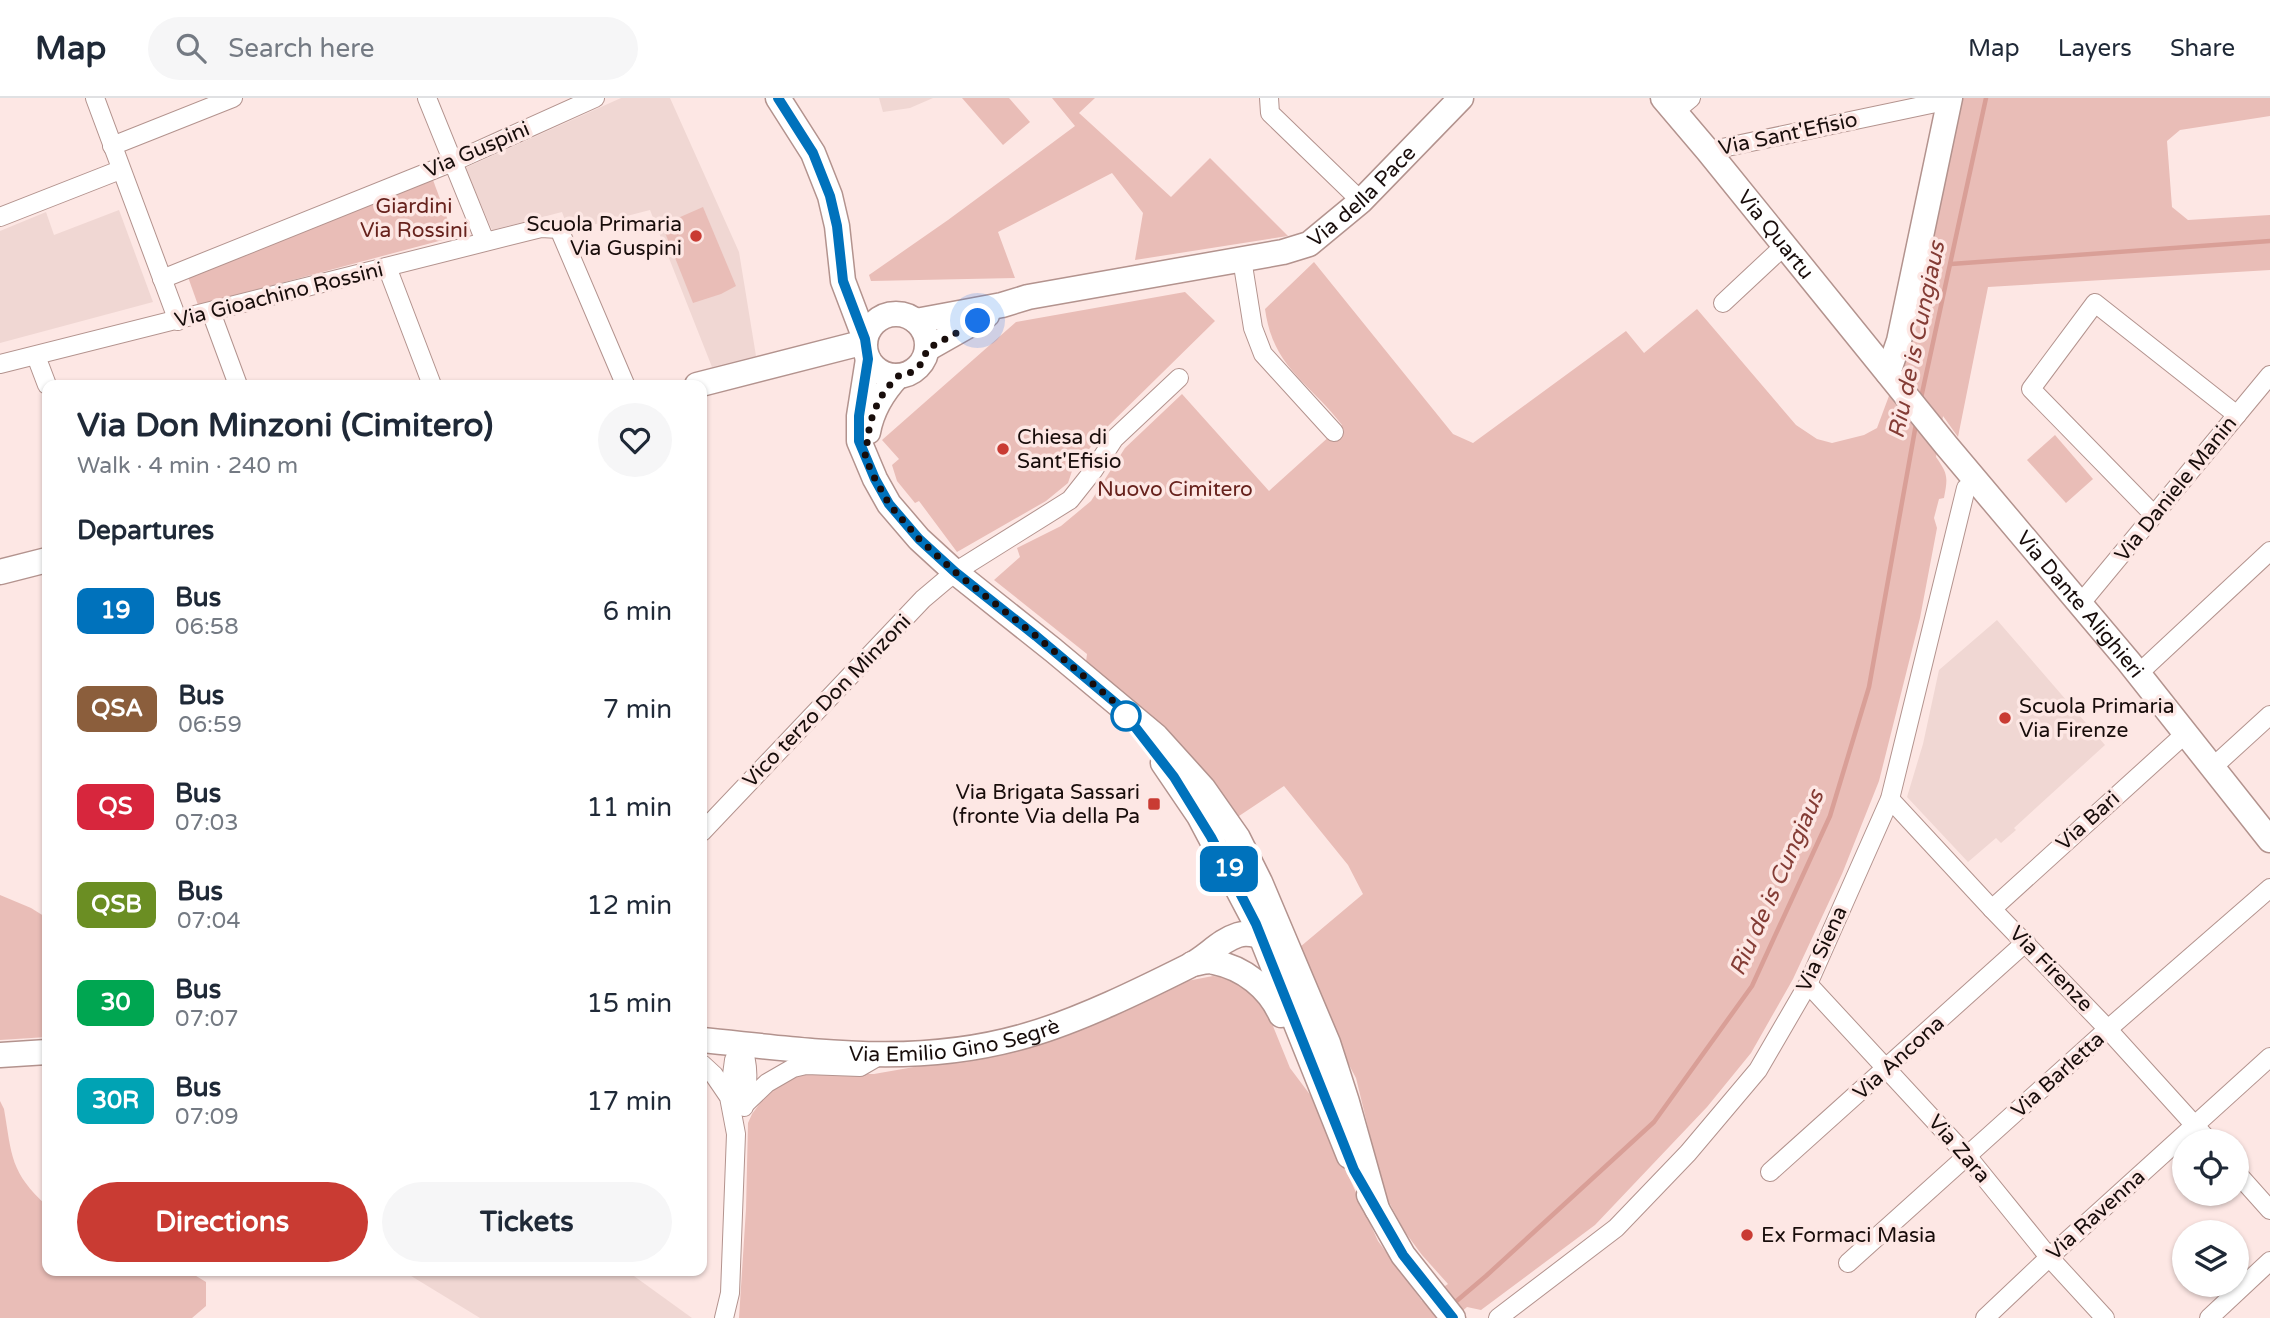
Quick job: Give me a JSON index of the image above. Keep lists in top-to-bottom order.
{
  "streets": {
    "street": [
      "Via Sant'Efisio",
      "Via Guspini",
      "Via della Pace",
      "Via Quartu",
      "Via Gioachino Rossini",
      "Via Daniele Manin",
      "Via Dante Alighieri",
      "Vico terzo Don Minzoni",
      "Via Bari",
      "Via Siena",
      "Via Firenze",
      "Via Emilio Gino Segrè",
      "Via Ancona",
      "Via Barletta",
      "Via Zara",
      "Via Ravenna"
    ]
  },
  "crossings": [
    ["Via Sant'Efisio", "Via Quartu"],
    ["Via Quartu", "Via Dante Alighieri"],
    ["Via Daniele Manin", "Via Dante Alighieri"],
    ["Via Dante Alighieri", "Via Bari"],
    ["Via Dante Alighieri", "Via Siena"],
    ["Via Bari", "Via Firenze"],
    ["Via Siena", "Via Firenze"],
    ["Via Siena", "Via Zara"],
    ["Via Firenze", "Via Ancona"],
    ["Via Firenze", "Via Barletta"],
    ["Via Firenze", "Via Ravenna"],
    ["Via Ancona", "Via Zara"],
    ["Via Barletta", "Via Zara"],
    ["Via Zara", "Via Ravenna"]
  ],
  "water": ["Riu de is Cungiaus"],
  "parks": ["Giardini Via Rossini", "Nuovo Cimitero"],
  "places": {
    "other": [
      "Scuola Primaria Via Guspini",
      "Chiesa di Sant'Efisio",
      "Scuola Primaria Via Firenze",
      "Ex Formaci Masia"
    ],
    "transit": ["Via Brigata Sassari (fronte Via della Pa"]
  },
  "lines": ["bus line 19"],
  "page": {
    "header": "Map",
    "search": "Search here",
    "nav": ["Map", "Layers", "Share"],
    "on_map": "19",
    "heading": [
      ["Via Don Minzoni (Cimitero)", "Walk · 4 min · 240 m"],
      "Departures"
    ],
    "list": [
      {
        "mark": "19",
        "name": "Bus",
        "note": "06:58",
        "value": "6 min"
      },
      {
        "mark": "QSA",
        "name": "Bus",
        "note": "06:59",
        "value": "7 min"
      },
      {
        "mark": "QS",
        "name": "Bus",
        "note": "07:03",
        "value": "11 min"
      },
      {
        "mark": "QSB",
        "name": "Bus",
        "note": "07:04",
        "value": "12 min"
      },
      {
        "mark": "30",
        "name": "Bus",
        "note": "07:07",
        "value": "15 min"
      },
      {
        "mark": "30R",
        "name": "Bus",
        "note": "07:09",
        "value": "17 min"
      }
    ],
    "buttons": ["Directions", "Tickets"]
  }
}
